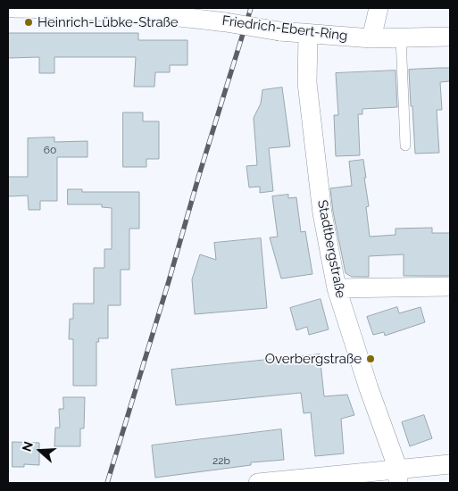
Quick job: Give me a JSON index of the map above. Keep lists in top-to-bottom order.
{
  "streets": {
    "street": ["Friedrich-Ebert-Ring", "Stadtbergstraße"]
  },
  "crossings": [
    ["Friedrich-Ebert-Ring", "Stadtbergstraße"]
  ],
  "places": ["Heinrich-Lübke-Straße", "Overbergstraße"],
  "house_numbers": ["60", "22b"],
  "north": "left"
}
